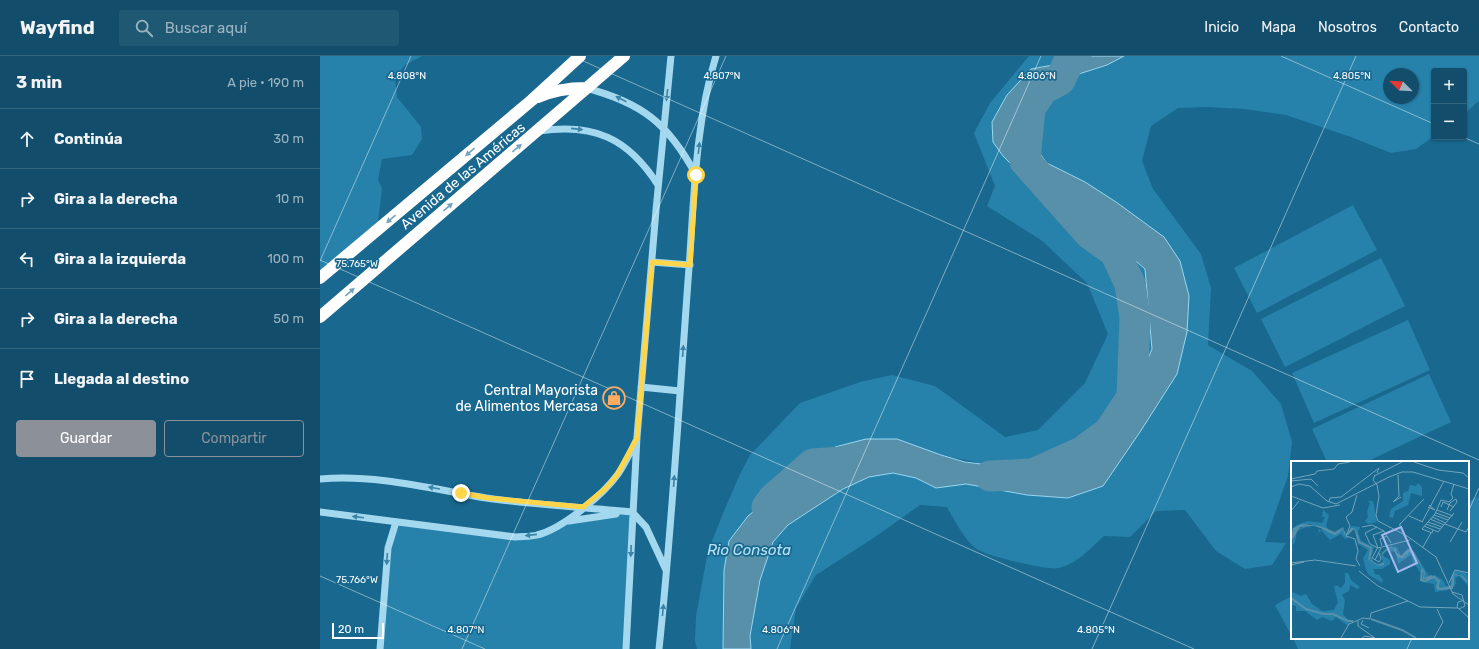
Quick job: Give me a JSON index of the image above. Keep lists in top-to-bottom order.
{
  "streets": {
    "highway": ["Avenida de las Américas"]
  },
  "water": ["Rio Consota"],
  "places": {
    "shop": ["Central Mayorista de Alimentos Mercasa"]
  },
  "scale_bar": "20 m",
  "north": "top left",
  "page": {
    "header": "Wayfind",
    "search": "Buscar aquí",
    "nav": [
      "Inicio",
      "Mapa",
      "Nosotros",
      "Contacto"
    ],
    "heading": ["3 min", "A pie · 190 m"],
    "map_buttons": ["+", "−"],
    "list": [
      ["Continúa", "30 m"],
      ["Gira a la derecha", "10 m"],
      ["Gira a la izquierda", "100 m"],
      ["Gira a la derecha", "50 m"],
      "Llegada al destino"
    ],
    "buttons": ["Guardar", "Compartir"],
    "scale": "20 m"
  },
  "coordinates": [
    "4.807°N",
    "4.806°N",
    "4.805°N",
    "4.808°N",
    "75.765°W",
    "75.766°W"
  ]
}
